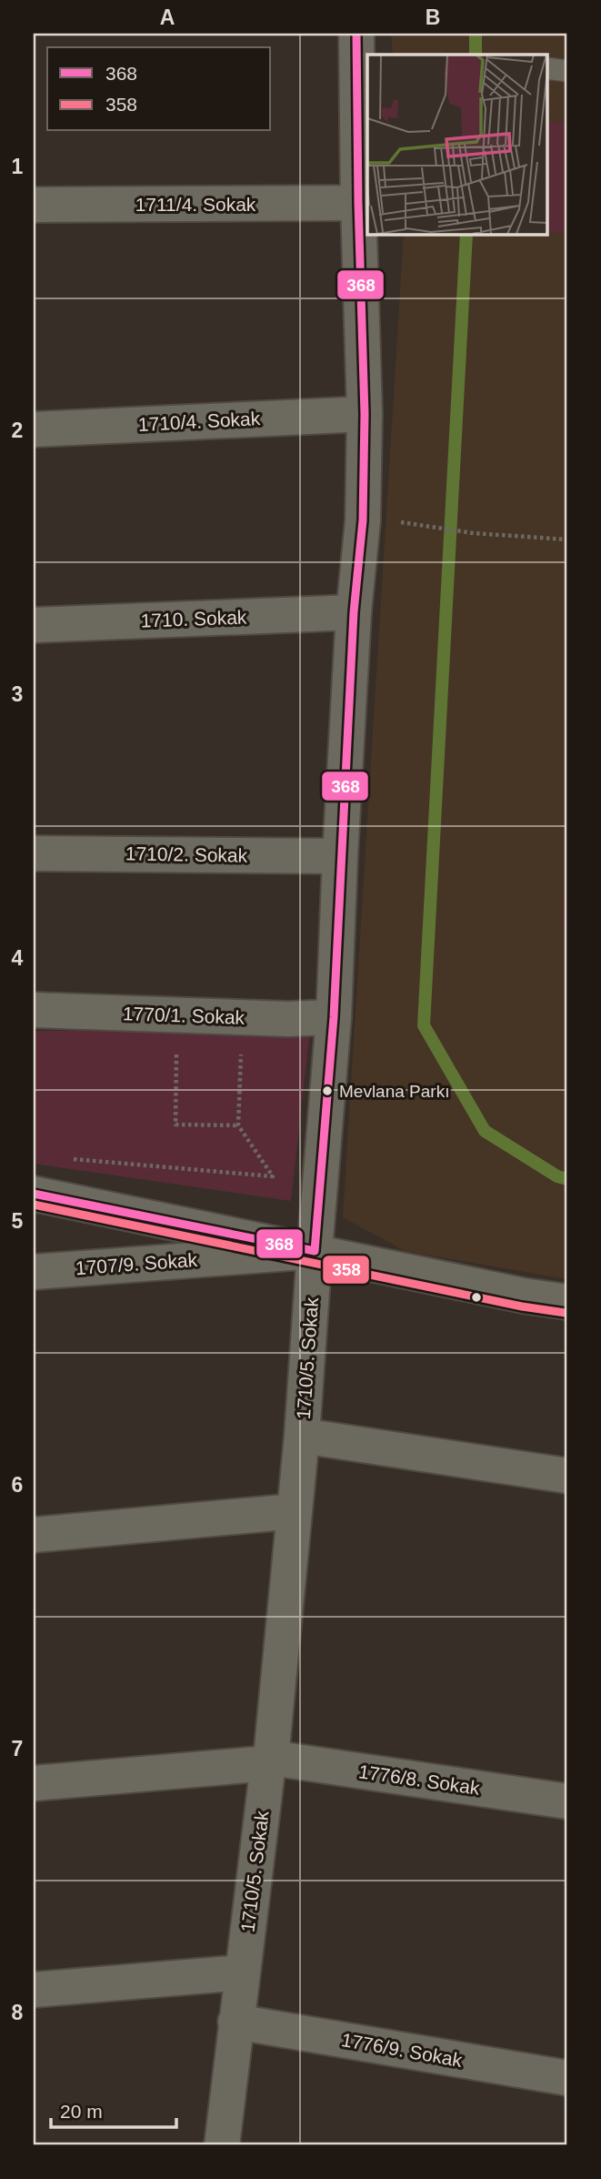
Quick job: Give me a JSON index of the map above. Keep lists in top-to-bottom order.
{
  "streets": {
    "street": [
      "1711/4. Sokak",
      "1710/4. Sokak",
      "1710. Sokak",
      "1710/2. Sokak",
      "1770/1. Sokak",
      "1707/9. Sokak",
      "1710/5. Sokak",
      "1776/8. Sokak",
      "1776/9. Sokak"
    ]
  },
  "crossings": [
    ["1711/4. Sokak", "1710/5. Sokak"],
    ["1710/4. Sokak", "1710/5. Sokak"],
    ["1710. Sokak", "1710/5. Sokak"],
    ["1710/2. Sokak", "1710/5. Sokak"],
    ["1770/1. Sokak", "1710/5. Sokak"],
    ["1707/9. Sokak", "1710/5. Sokak"],
    ["1710/5. Sokak", "1776/8. Sokak"],
    ["1710/5. Sokak", "1776/9. Sokak"]
  ],
  "places": ["Mevlana Parkı"],
  "lines": ["transit line 368", "transit line 358"],
  "legend": ["368", "358"],
  "scale_bar": "20 m",
  "grid": {
    "columns": ["A", "B"],
    "rows": [
      "1",
      "2",
      "3",
      "4",
      "5",
      "6",
      "7",
      "8"
    ]
  }
}
